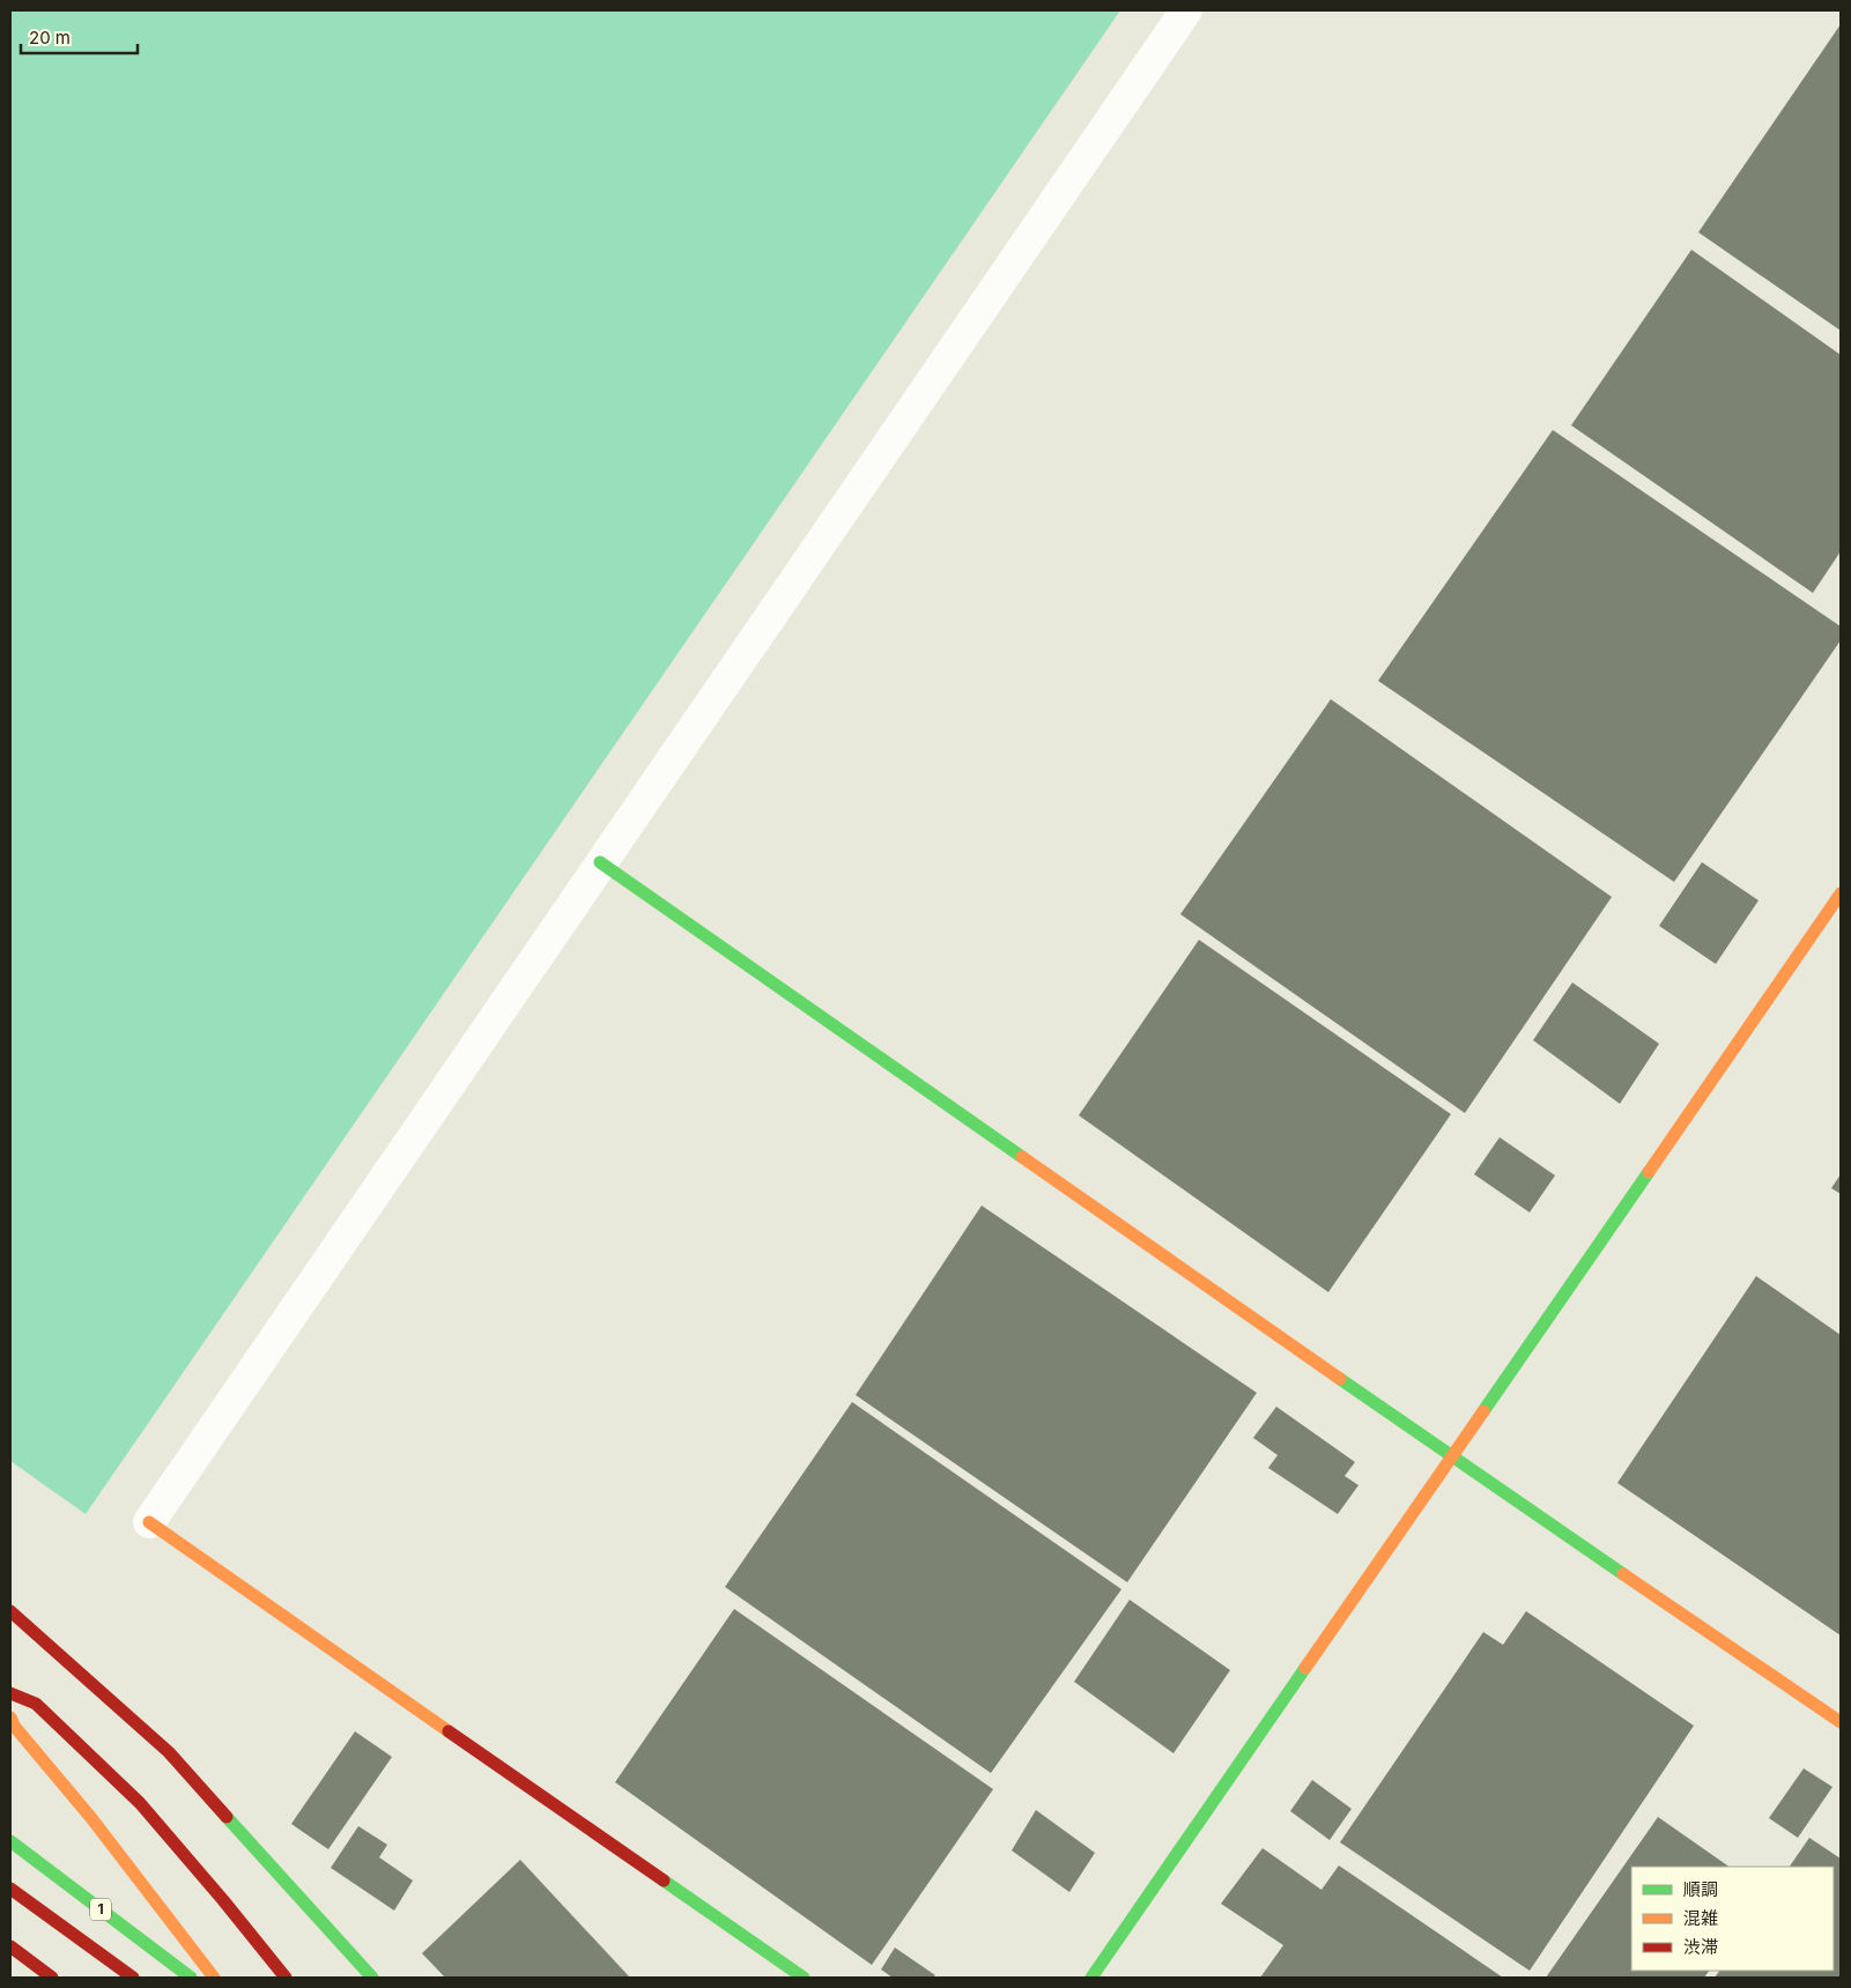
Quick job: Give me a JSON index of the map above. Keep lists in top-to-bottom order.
{
  "streets": {
    "main road": ["1"]
  },
  "legend": ["順調", "混雑", "渋滞"],
  "scale_bar": "20 m"
}
